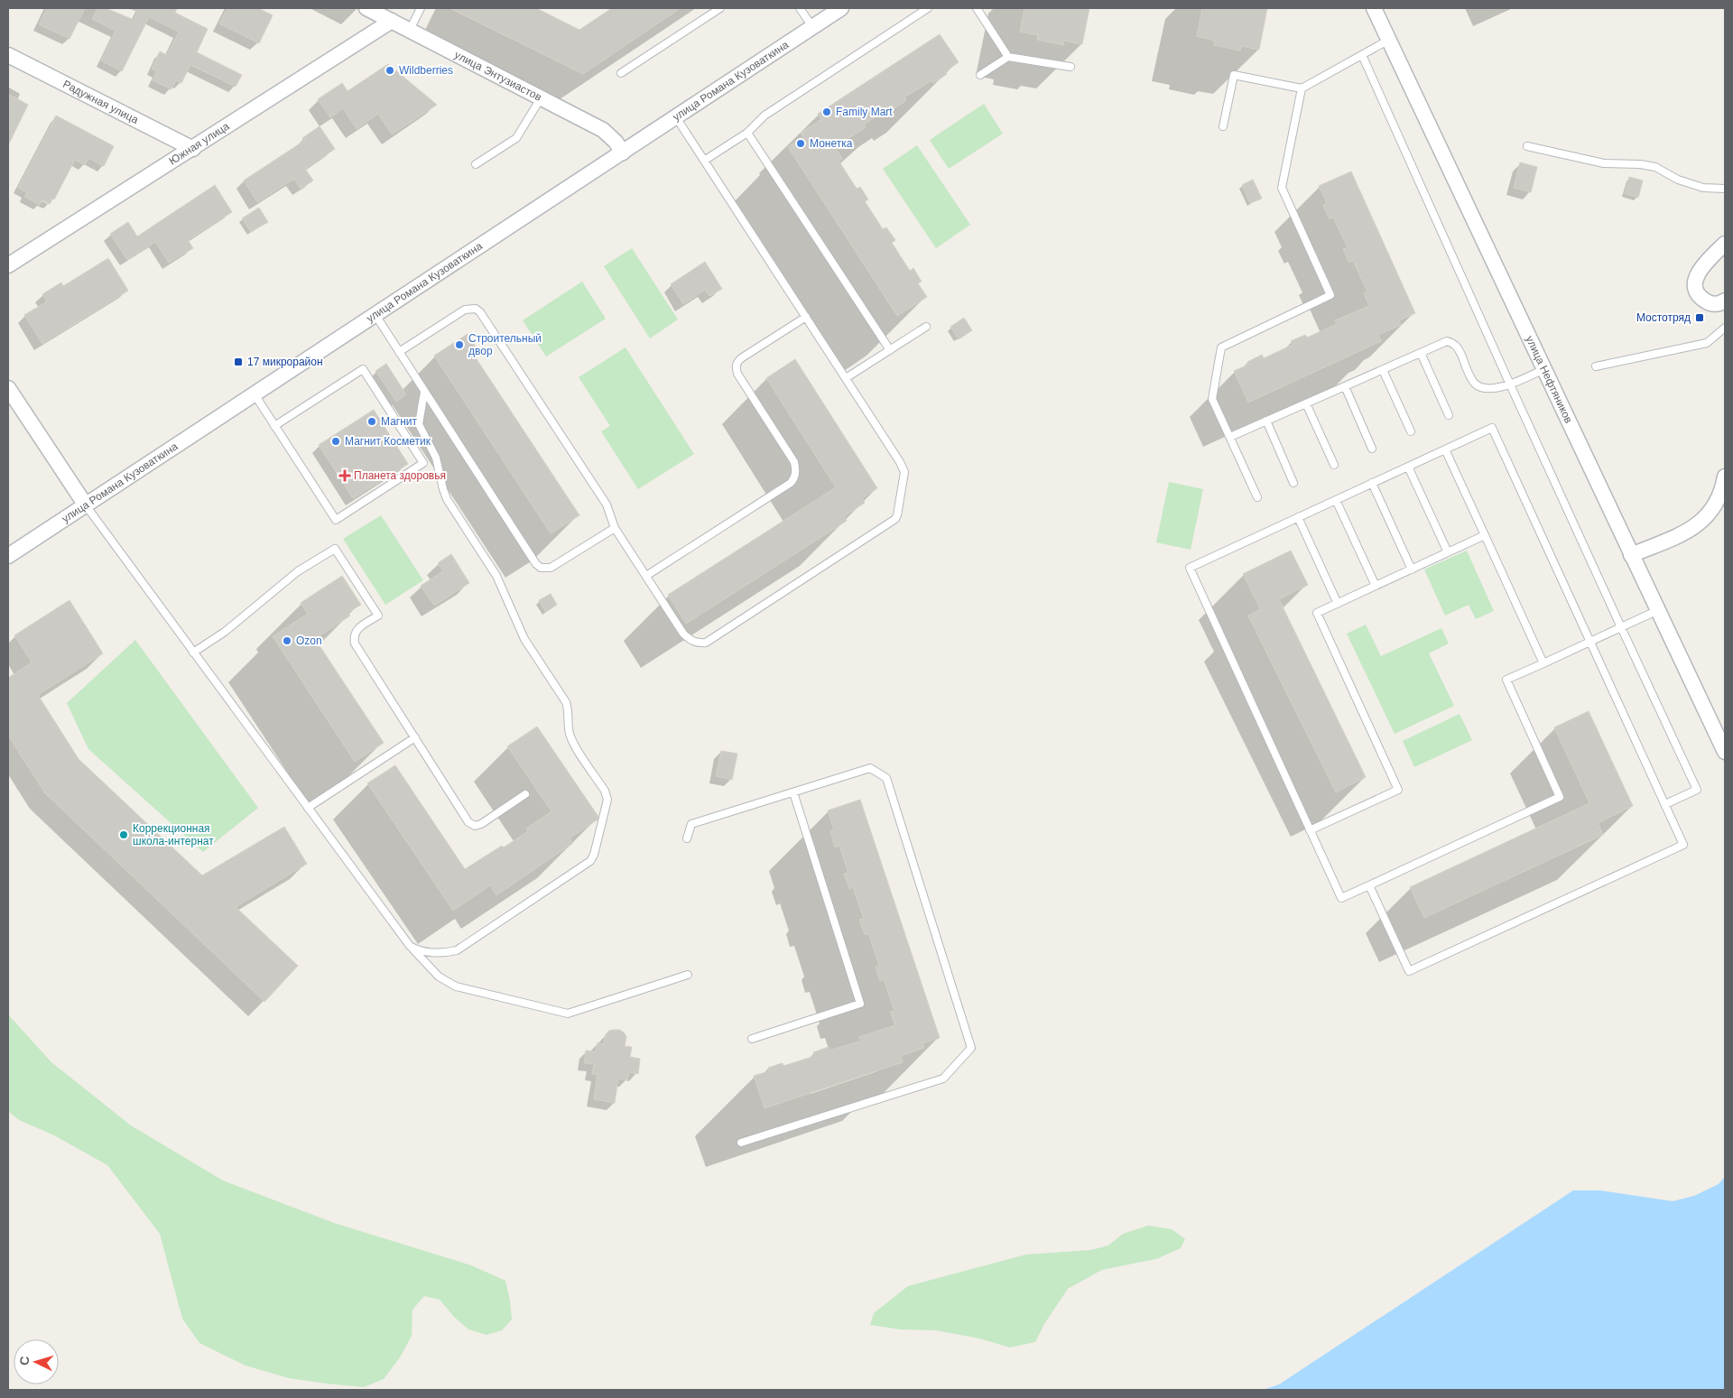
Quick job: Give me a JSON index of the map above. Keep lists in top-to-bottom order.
{
  "streets": {
    "street": [
      "улица Энтузиастов",
      "улица Романа Кузоваткина",
      "Радужная улица",
      "Южная улица",
      "улица Нефтяников"
    ]
  },
  "crossings": [
    ["улица Энтузиастов", "улица Романа Кузоваткина"],
    ["улица Энтузиастов", "Южная улица"],
    ["Радужная улица", "Южная улица"]
  ],
  "places": {
    "other": [
      "Wildberries",
      "Family Mart",
      "Монетка",
      "Строительный двор",
      "Магнит",
      "Магнит Косметик",
      "Ozon",
      "Коррекционная школа-интернат"
    ],
    "transit": ["Мостотряд", "17 микрорайон"],
    "health": ["Планета здоровья"]
  },
  "north": "left"
}
